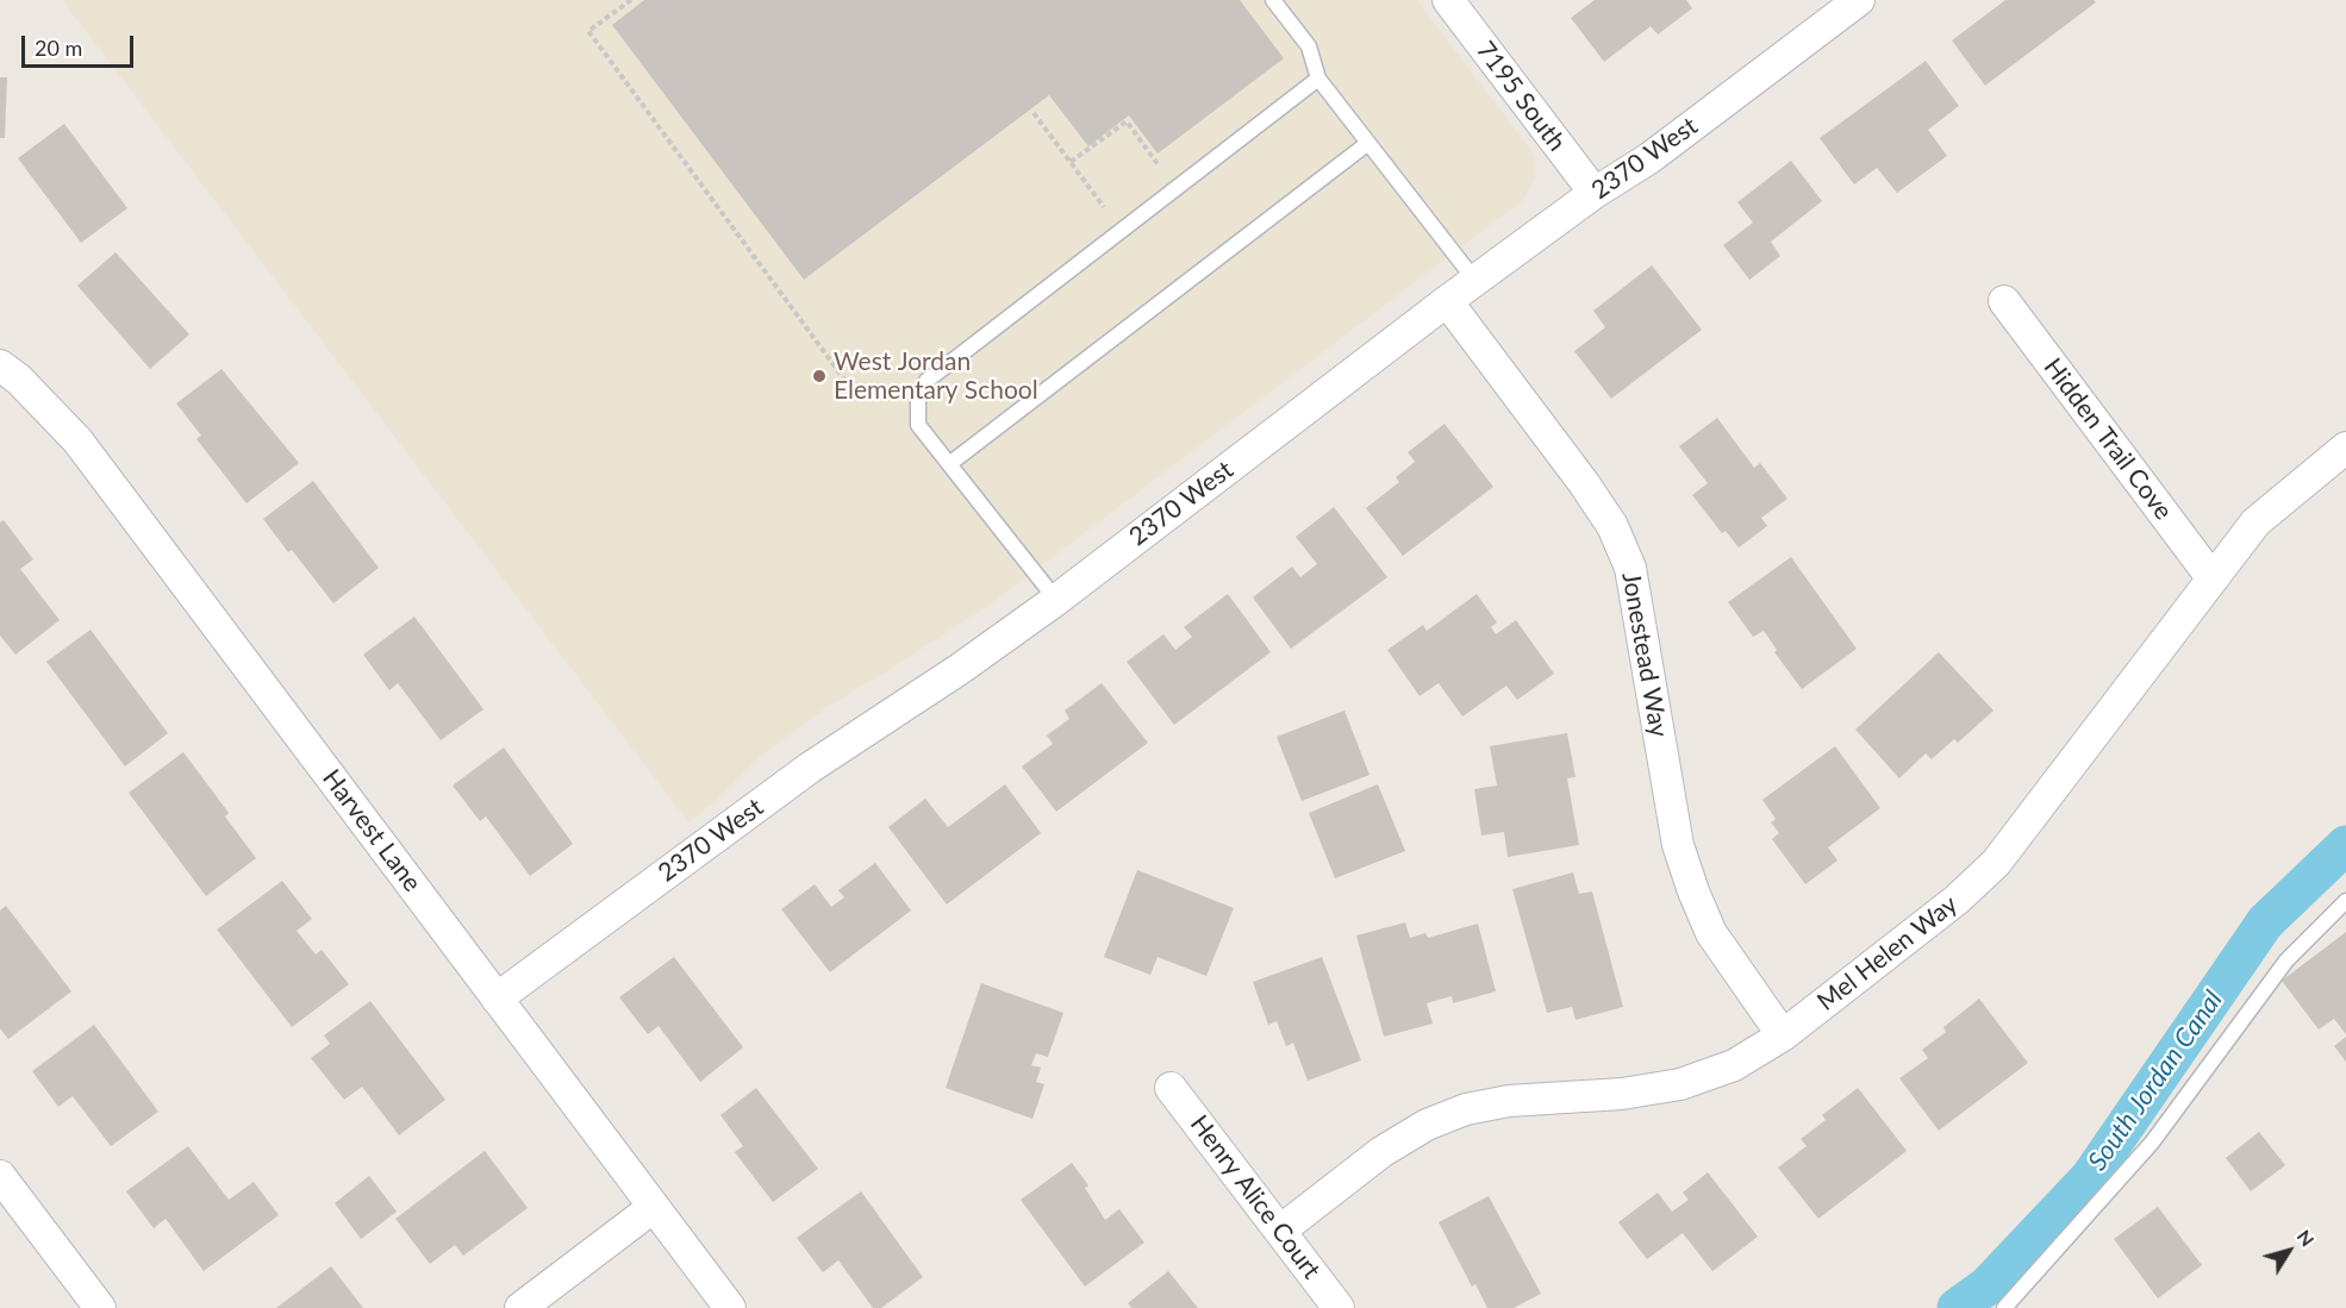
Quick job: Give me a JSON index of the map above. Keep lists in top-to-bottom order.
{
  "streets": {
    "street": [
      "7195 South",
      "2370 West",
      "Hidden Trail Cove",
      "Jonestead Way",
      "Harvest Lane",
      "Mel Helen Way",
      "Henry Alice Court"
    ]
  },
  "crossings": [
    ["7195 South", "2370 West"],
    ["2370 West", "Jonestead Way"],
    ["2370 West", "Harvest Lane"],
    ["Hidden Trail Cove", "Mel Helen Way"],
    ["Jonestead Way", "Mel Helen Way"],
    ["Mel Helen Way", "Henry Alice Court"]
  ],
  "water": ["South Jordan Canal"],
  "places": ["West Jordan Elementary School"],
  "scale_bar": "20 m",
  "north": "top right"
}
